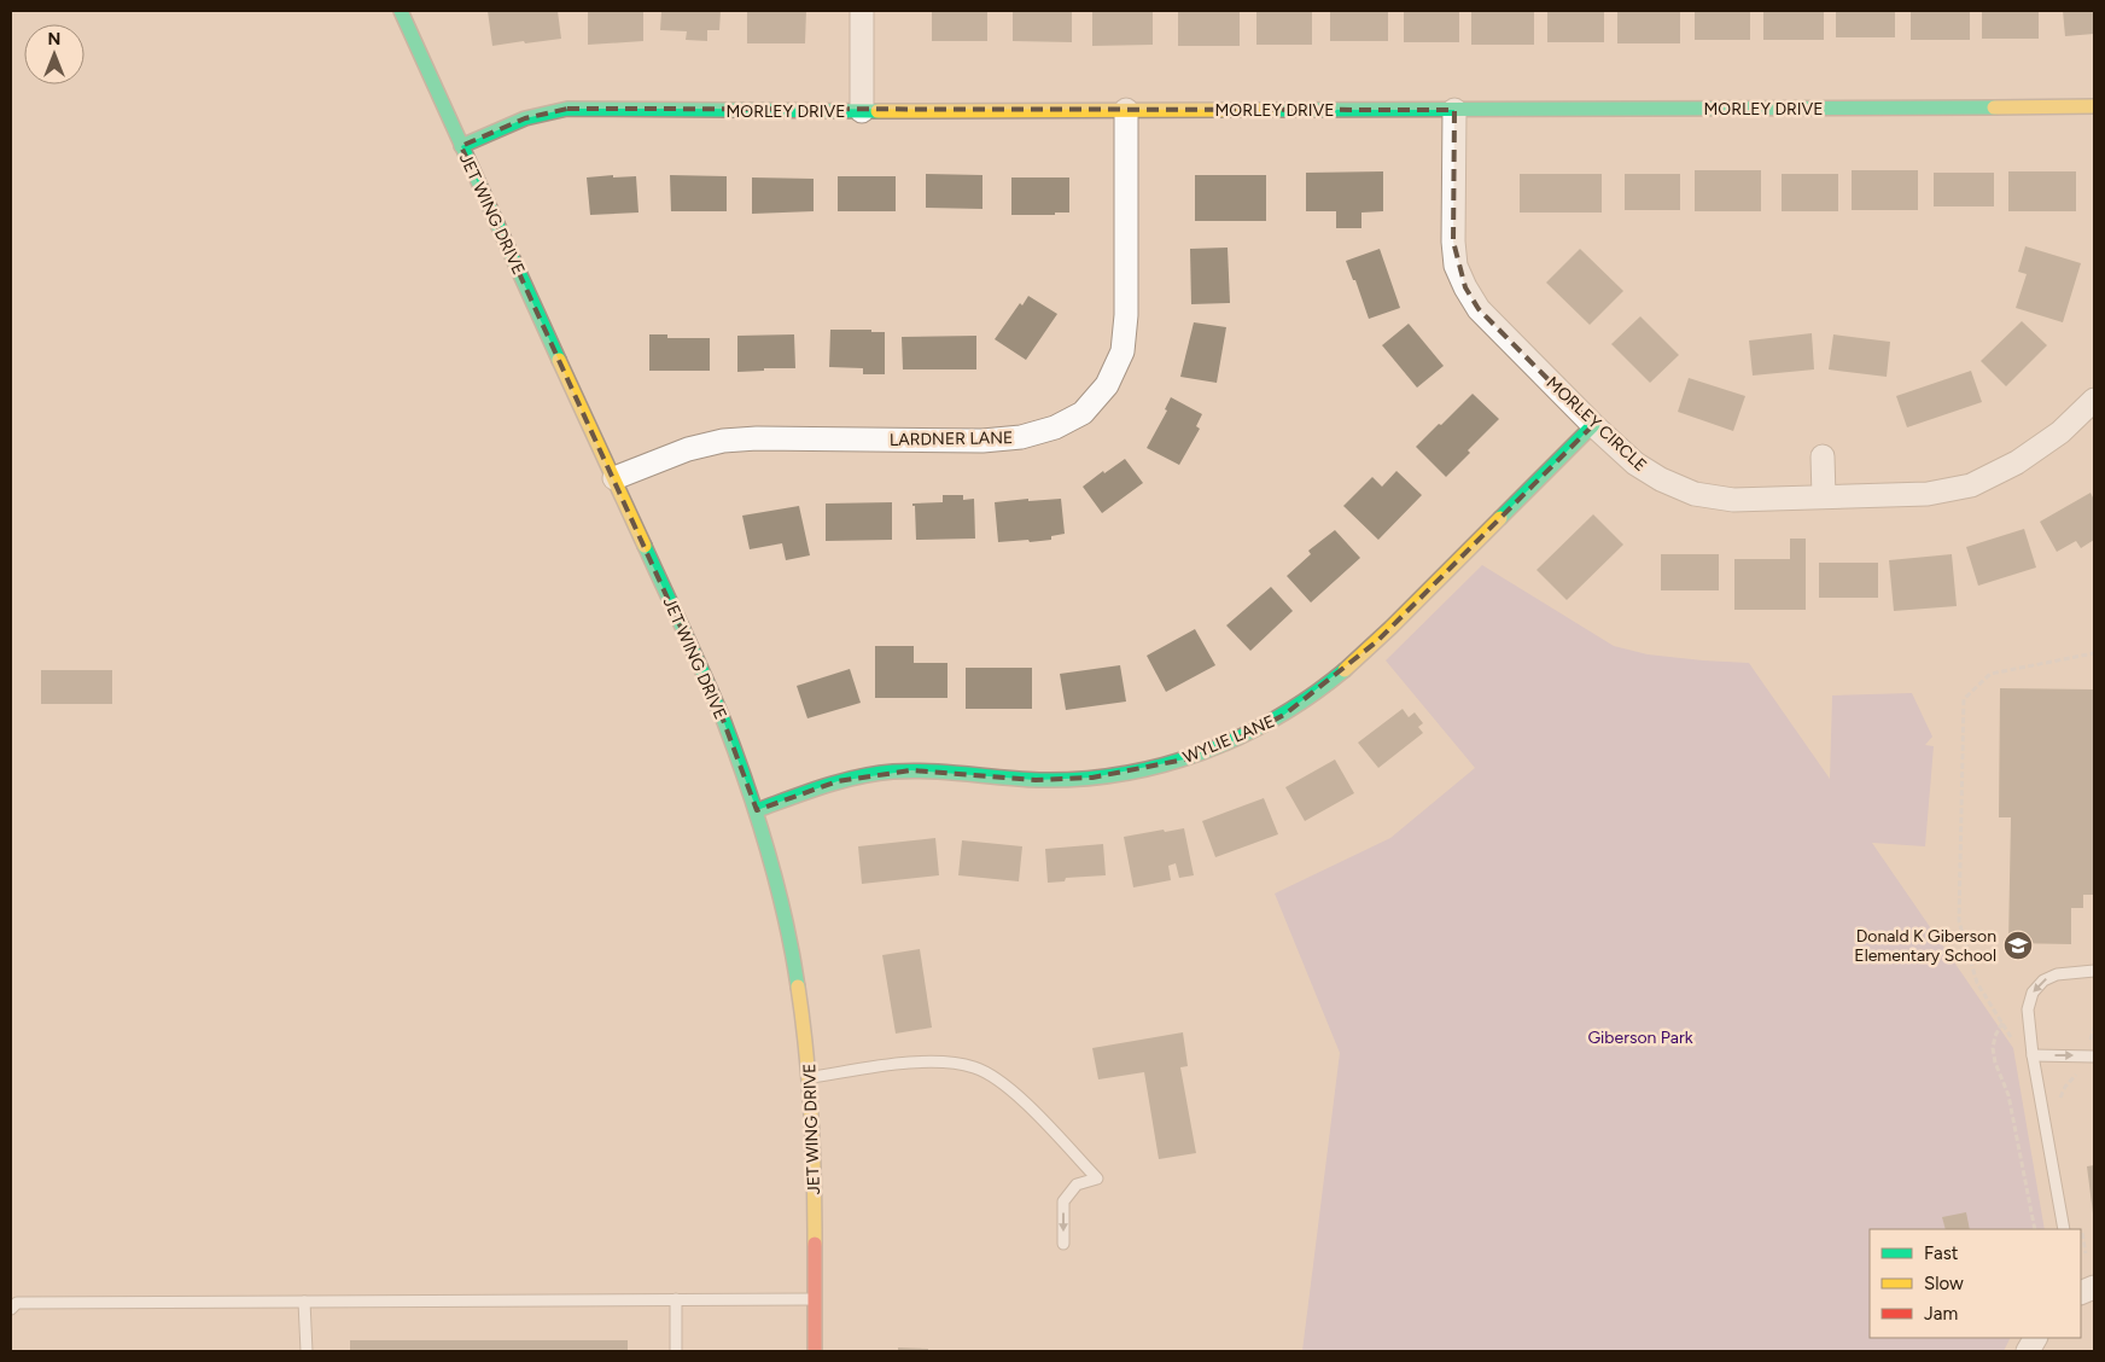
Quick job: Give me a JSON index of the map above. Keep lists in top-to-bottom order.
{
  "streets": {
    "street": [
      "MORLEY DRIVE",
      "JET WING DRIVE",
      "MORLEY CIRCLE",
      "LARDNER LANE",
      "WYLIE LANE"
    ]
  },
  "crossings": [
    ["MORLEY DRIVE", "JET WING DRIVE"],
    ["MORLEY DRIVE", "MORLEY CIRCLE"],
    ["MORLEY DRIVE", "LARDNER LANE"],
    ["JET WING DRIVE", "LARDNER LANE"],
    ["JET WING DRIVE", "WYLIE LANE"],
    ["MORLEY CIRCLE", "WYLIE LANE"]
  ],
  "parks": ["Giberson Park"],
  "places": {
    "school or university": ["Donald K Giberson Elementary School"]
  },
  "legend": ["Fast", "Slow", "Jam"],
  "north": "top"
}
